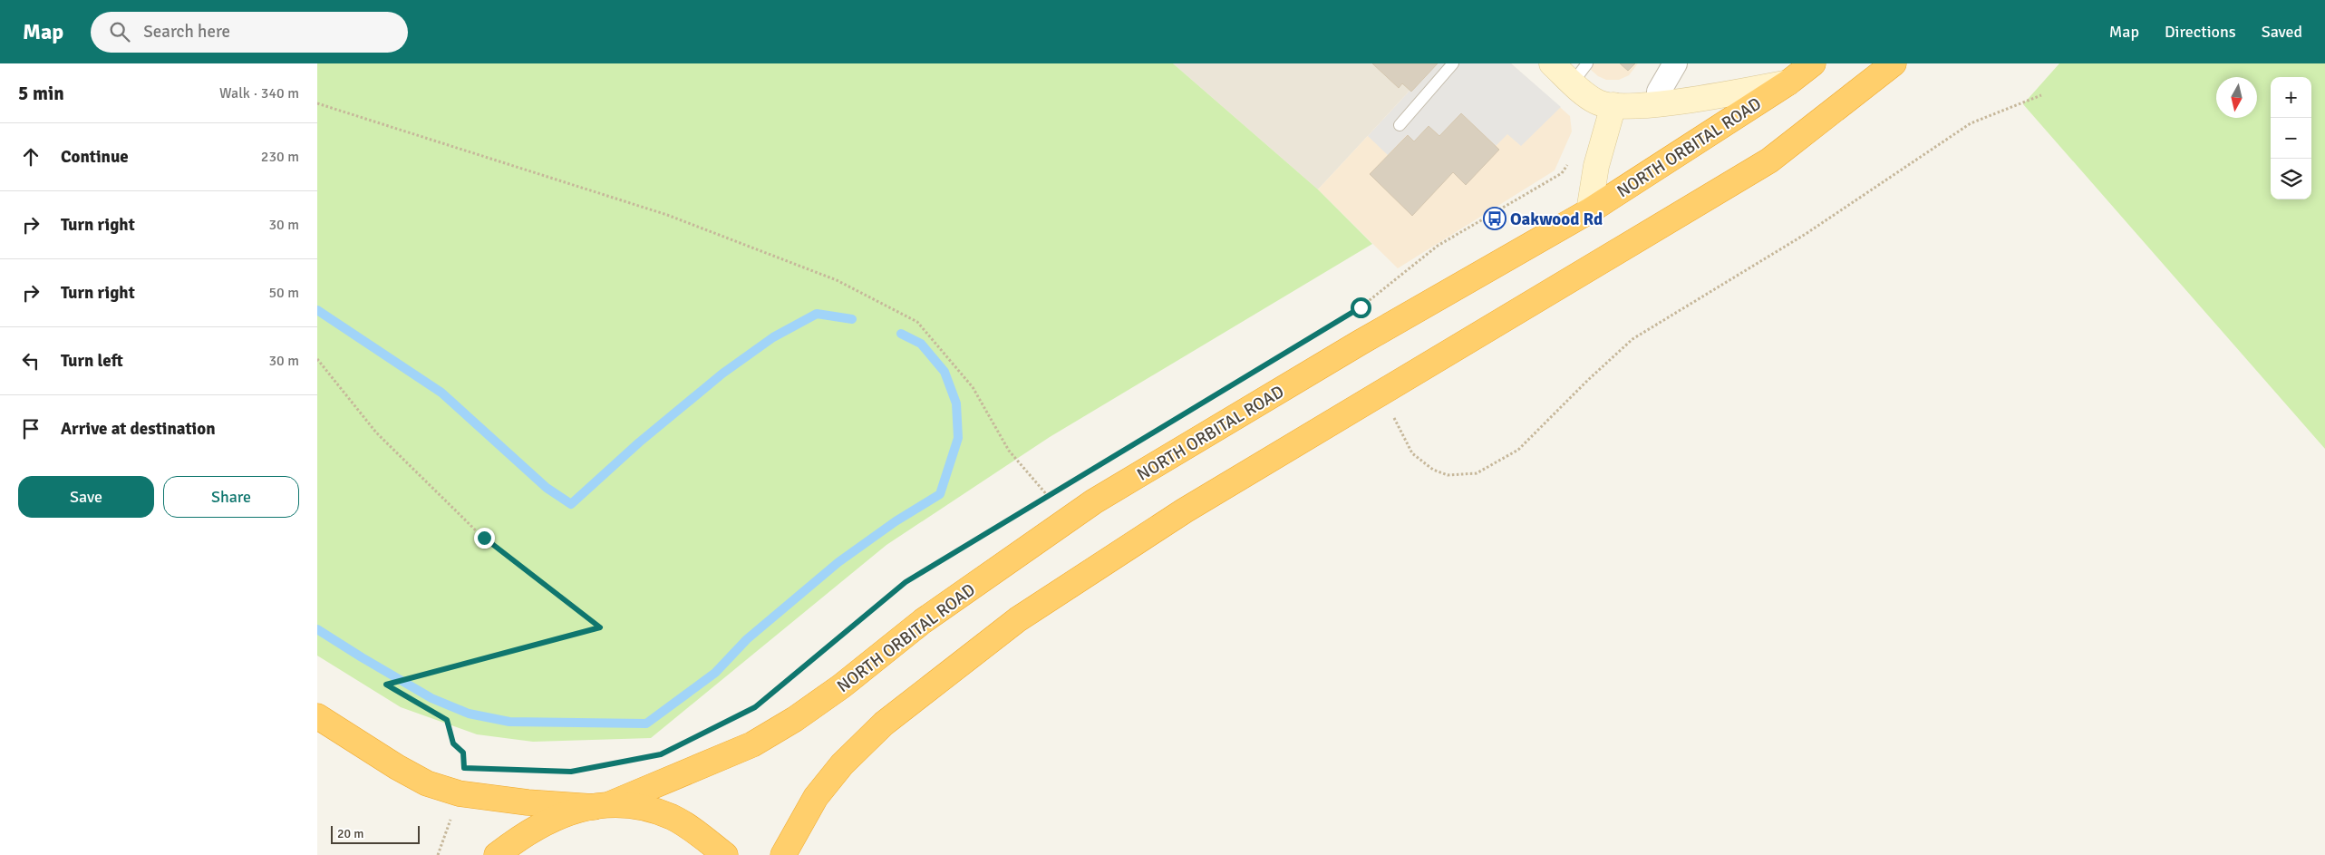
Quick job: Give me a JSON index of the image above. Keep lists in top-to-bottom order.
{
  "streets": {
    "highway": ["NORTH ORBITAL ROAD"]
  },
  "places": {
    "bus stop": ["Oakwood Rd"]
  },
  "scale_bar": "20 m",
  "north": "bottom",
  "page": {
    "header": "Map",
    "search": "Search here",
    "nav": ["Map", "Directions", "Saved"],
    "heading": ["5 min", "Walk · 340 m"],
    "map_buttons": ["+", "−"],
    "list": [
      ["Continue", "230 m"],
      ["Turn right", "30 m"],
      ["Turn right", "50 m"],
      ["Turn left", "30 m"],
      "Arrive at destination"
    ],
    "buttons": ["Save", "Share"],
    "scale": "20 m"
  }
}
